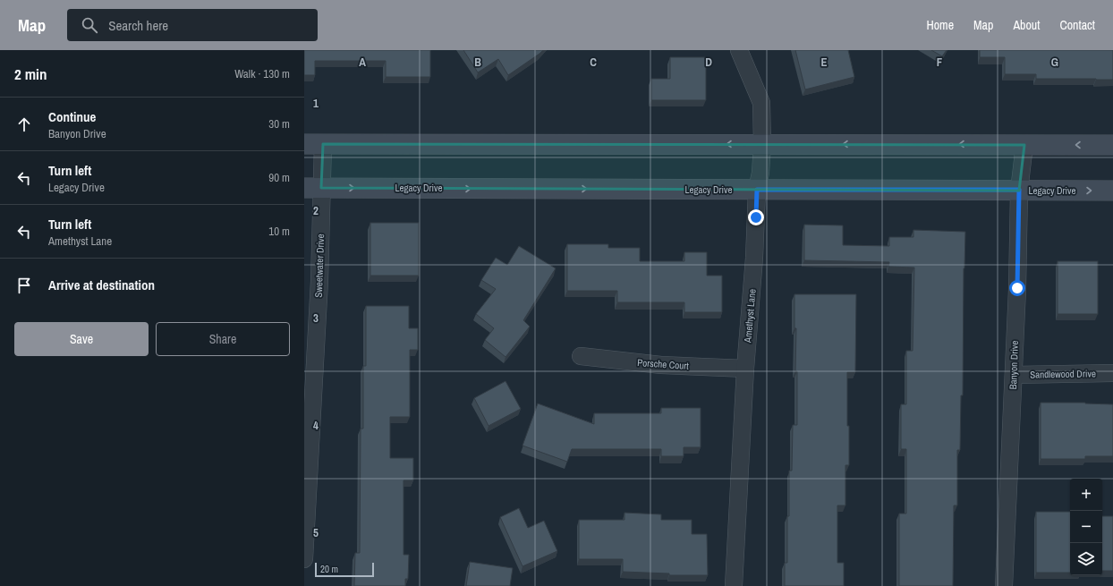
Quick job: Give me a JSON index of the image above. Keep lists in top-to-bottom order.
{
  "streets": {
    "main road": ["Legacy Drive"],
    "street": [
      "Sweetwater Drive",
      "Amethyst Lane",
      "Porsche Court",
      "Banyon Drive",
      "Sandlewood Drive"
    ]
  },
  "crossings": [
    ["Legacy Drive", "Sweetwater Drive"],
    ["Legacy Drive", "Amethyst Lane"],
    ["Legacy Drive", "Banyon Drive"],
    ["Amethyst Lane", "Porsche Court"],
    ["Banyon Drive", "Sandlewood Drive"]
  ],
  "scale_bar": "20 m",
  "page": {
    "header": "Map",
    "search": "Search here",
    "nav": [
      "Home",
      "Map",
      "About",
      "Contact"
    ],
    "heading": ["2 min", "Walk · 130 m"],
    "list": [
      ["Continue", "Banyon Drive", "30 m"],
      ["Turn left", "Legacy Drive", "90 m"],
      ["Turn left", "Amethyst Lane", "10 m"],
      "Arrive at destination"
    ],
    "buttons": ["Save", "Share"],
    "map_buttons": ["+", "−"],
    "scale": "20 m"
  },
  "grid": {
    "columns": [
      "A",
      "B",
      "C",
      "D",
      "E",
      "F",
      "G"
    ],
    "rows": [
      "1",
      "2",
      "3",
      "4",
      "5"
    ]
  }
}
